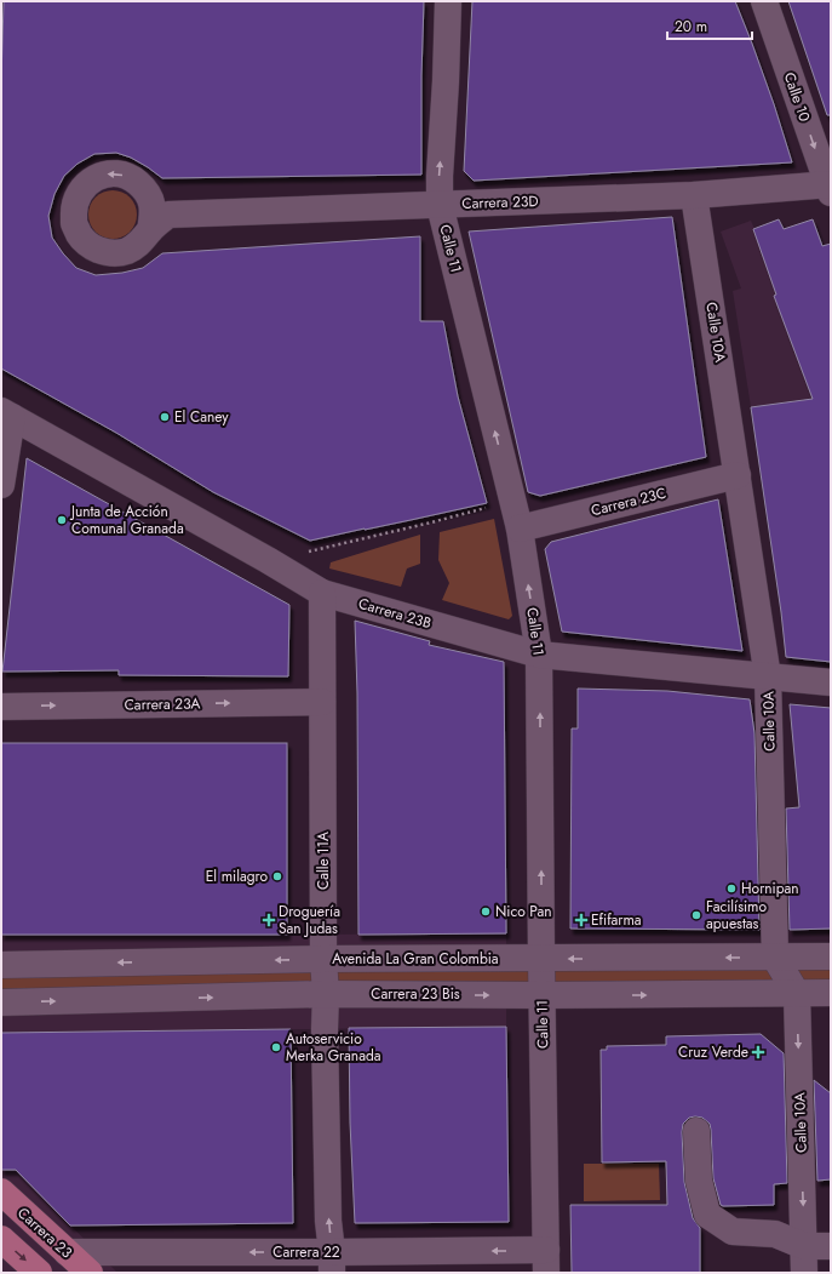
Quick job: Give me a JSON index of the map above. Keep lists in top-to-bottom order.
{
  "streets": {
    "main road": ["Carrera 23"],
    "street": [
      "Calle 10",
      "Carrera 23D",
      "Calle 11",
      "Calle 10A",
      "Carrera 23C",
      "Carrera 23B",
      "Carrera 23A",
      "Calle 11A",
      "Avenida La Gran Colombia",
      "Carrera 23 Bis",
      "Carrera 22"
    ]
  },
  "crossings": [
    ["Calle 10", "Carrera 23D"],
    ["Carrera 23D", "Calle 11"],
    ["Carrera 23D", "Calle 10A"],
    ["Calle 11", "Carrera 23C"],
    ["Calle 11", "Carrera 23B"],
    ["Calle 11", "Avenida La Gran Colombia"],
    ["Calle 11", "Carrera 23 Bis"],
    ["Calle 11", "Carrera 22"],
    ["Calle 10A", "Carrera 23C"],
    ["Calle 10A", "Carrera 23B"],
    ["Calle 10A", "Avenida La Gran Colombia"],
    ["Calle 10A", "Carrera 23 Bis"],
    ["Carrera 23B", "Calle 11A"],
    ["Carrera 23A", "Calle 11A"],
    ["Calle 11A", "Avenida La Gran Colombia"],
    ["Calle 11A", "Carrera 23 Bis"],
    ["Calle 11A", "Carrera 22"],
    ["Carrera 23", "Carrera 22"]
  ],
  "one_way": [
    "Calle 10",
    "Calle 11",
    "Carrera 23A",
    "Calle 11A",
    "Avenida La Gran Colombia",
    "Carrera 23 Bis",
    "Carrera 22"
  ],
  "places": {
    "other": [
      "El Caney",
      "Junta de Acción Comunal Granada",
      "El milagro",
      "Hornipan",
      "Nico Pan",
      "Facilísimo apuestas",
      "Autoservicio Merka Granada"
    ],
    "health": ["Droguería San Judas", "Efifarma", "Cruz Verde"]
  },
  "scale_bar": "20 m"
}
